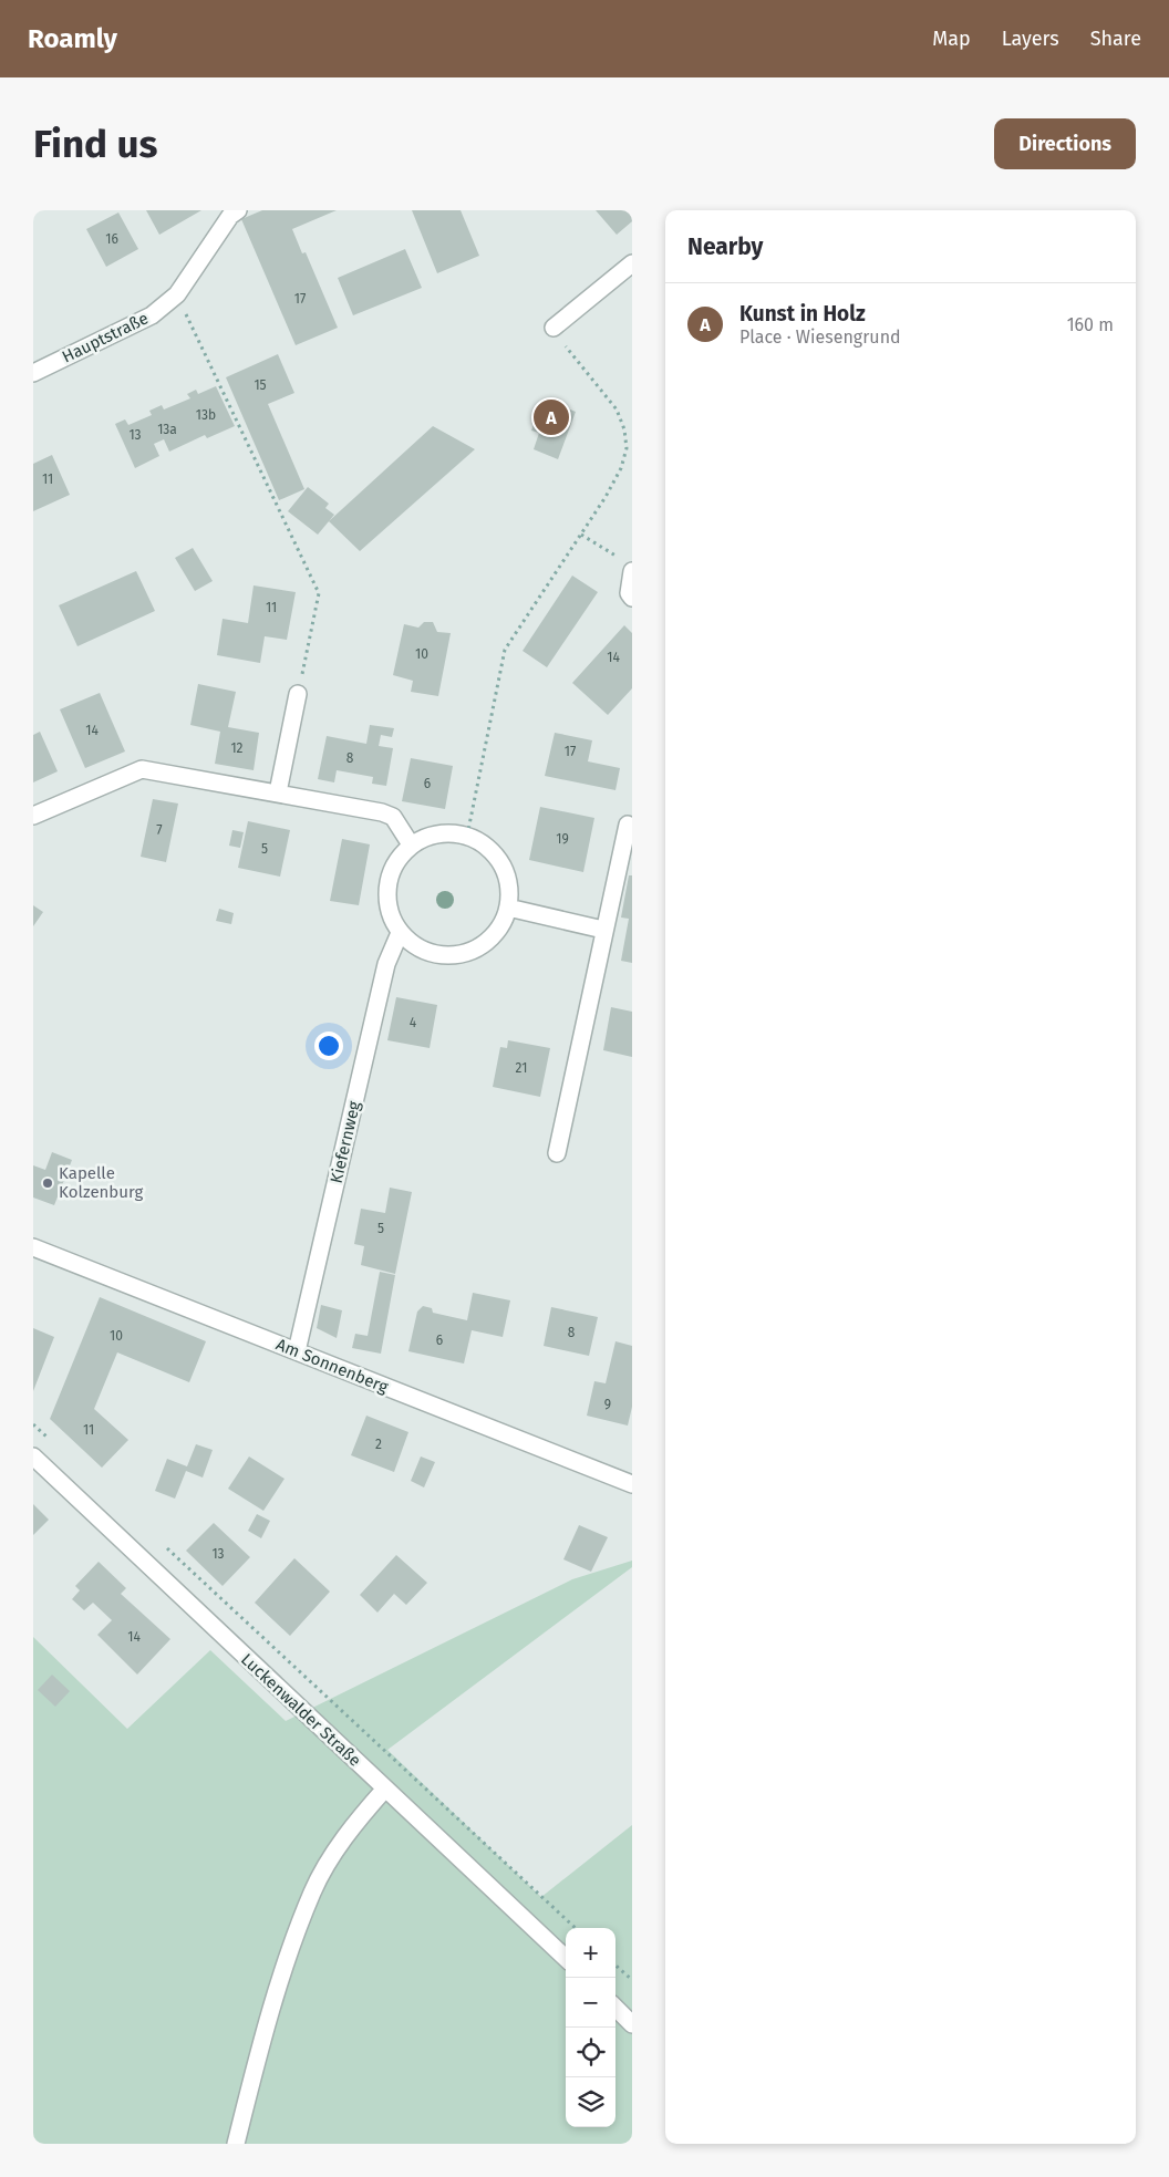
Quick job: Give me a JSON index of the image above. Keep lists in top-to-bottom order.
{
  "streets": {
    "street": [
      "Hauptstraße",
      "Kiefernweg",
      "Am Sonnenberg",
      "Luckenwalder Straße"
    ]
  },
  "crossings": [
    ["Kiefernweg", "Am Sonnenberg"]
  ],
  "places": ["Kapelle Kolzenburg"],
  "house_numbers": [
    "16",
    "17",
    "15",
    "13b",
    "13a",
    "13",
    "11",
    "11",
    "10",
    "14",
    "14",
    "12",
    "17",
    "8",
    "6",
    "7",
    "19",
    "5",
    "4",
    "21",
    "5",
    "8",
    "10",
    "6",
    "9",
    "11",
    "2",
    "13",
    "14"
  ],
  "page": {
    "header": "Roamly",
    "nav": ["Map", "Layers", "Share"],
    "buttons": "Directions",
    "title": "Find us",
    "heading": "Nearby",
    "list": [
      {
        "mark": "A",
        "name": "Kunst in Holz",
        "note": "Place · Wiesengrund",
        "value": "160 m"
      }
    ],
    "pins": "A",
    "map_buttons": ["+", "−"]
  }
}
